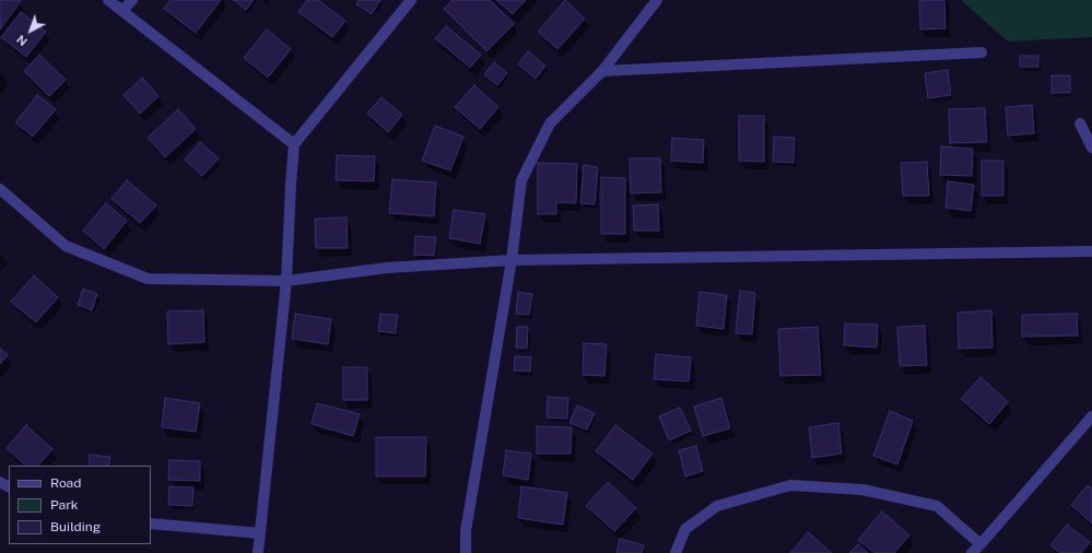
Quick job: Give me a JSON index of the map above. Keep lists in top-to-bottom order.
{
  "legend": ["Road", "Park", "Building"],
  "north": "bottom left"
}
